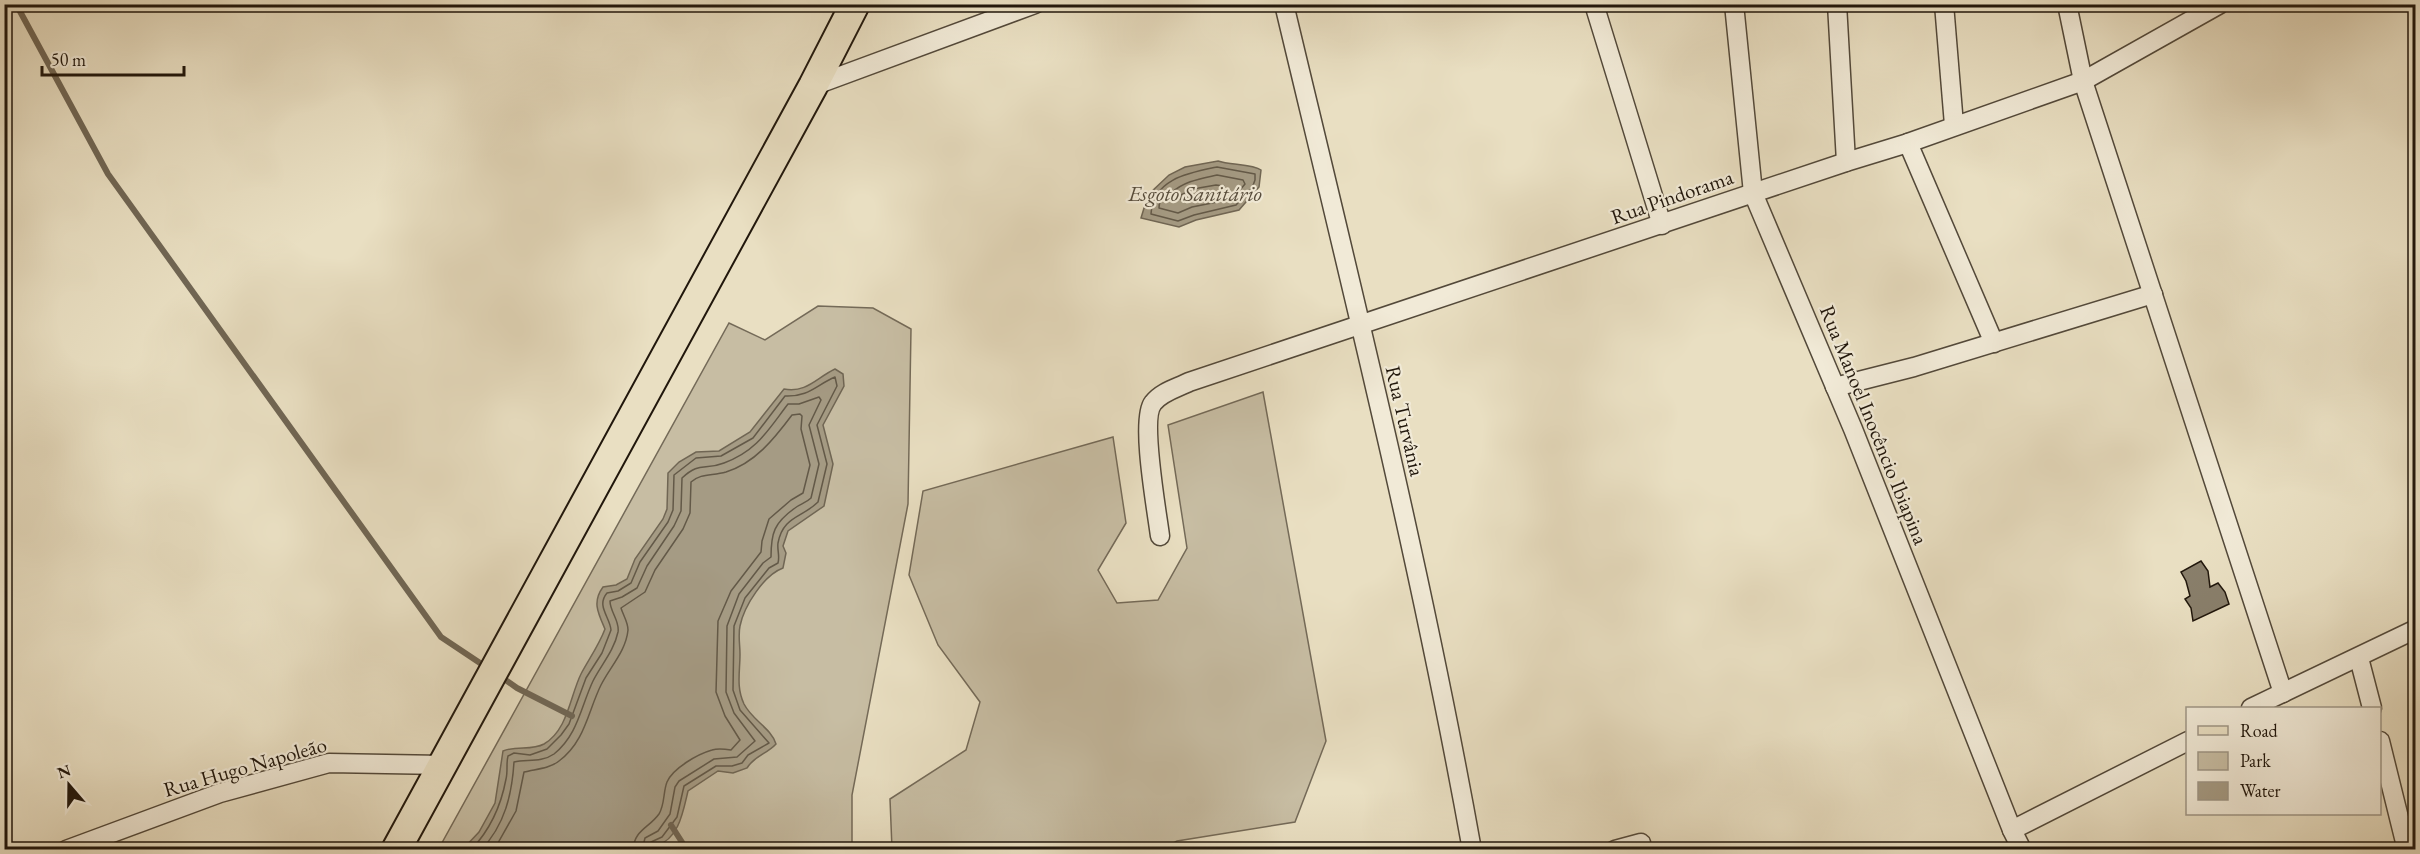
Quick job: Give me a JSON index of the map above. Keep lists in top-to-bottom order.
{
  "streets": {
    "street": [
      "Rua Pindorama",
      "Rua Turvânia",
      "Rua Manoel Inocêncio Ibiapina",
      "Rua Hugo Napoleão"
    ]
  },
  "crossings": [
    ["Rua Pindorama", "Rua Turvânia"],
    ["Rua Pindorama", "Rua Manoel Inocêncio Ibiapina"]
  ],
  "water": ["Esgoto Sanitário"],
  "legend": ["Road", "Park", "Water"],
  "scale_bar": "50 m",
  "north": "top"
}
